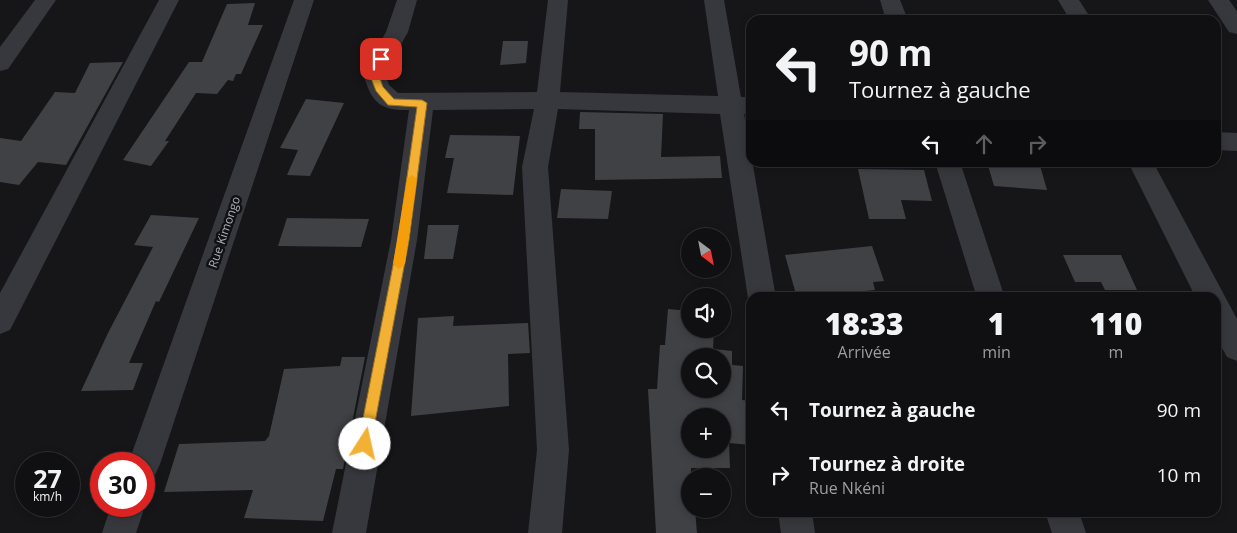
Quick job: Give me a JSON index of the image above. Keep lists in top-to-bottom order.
{
  "streets": {
    "street": ["Rue Kimongo"]
  },
  "north": "bottom right",
  "page": {
    "turn": ["90 m", "Tournez à gauche"],
    "map_buttons": ["+", "−"],
    "eta": [
      "18:33",
      "Arrivée",
      "1",
      "min",
      "110",
      "m"
    ],
    "list": [
      {
        "name": "Tournez à gauche",
        "value": "90 m"
      },
      {
        "name": "Tournez à droite",
        "note": "Rue Nkéni",
        "value": "10 m"
      }
    ],
    "speed": "27 km/h",
    "limit": "30"
  }
}
